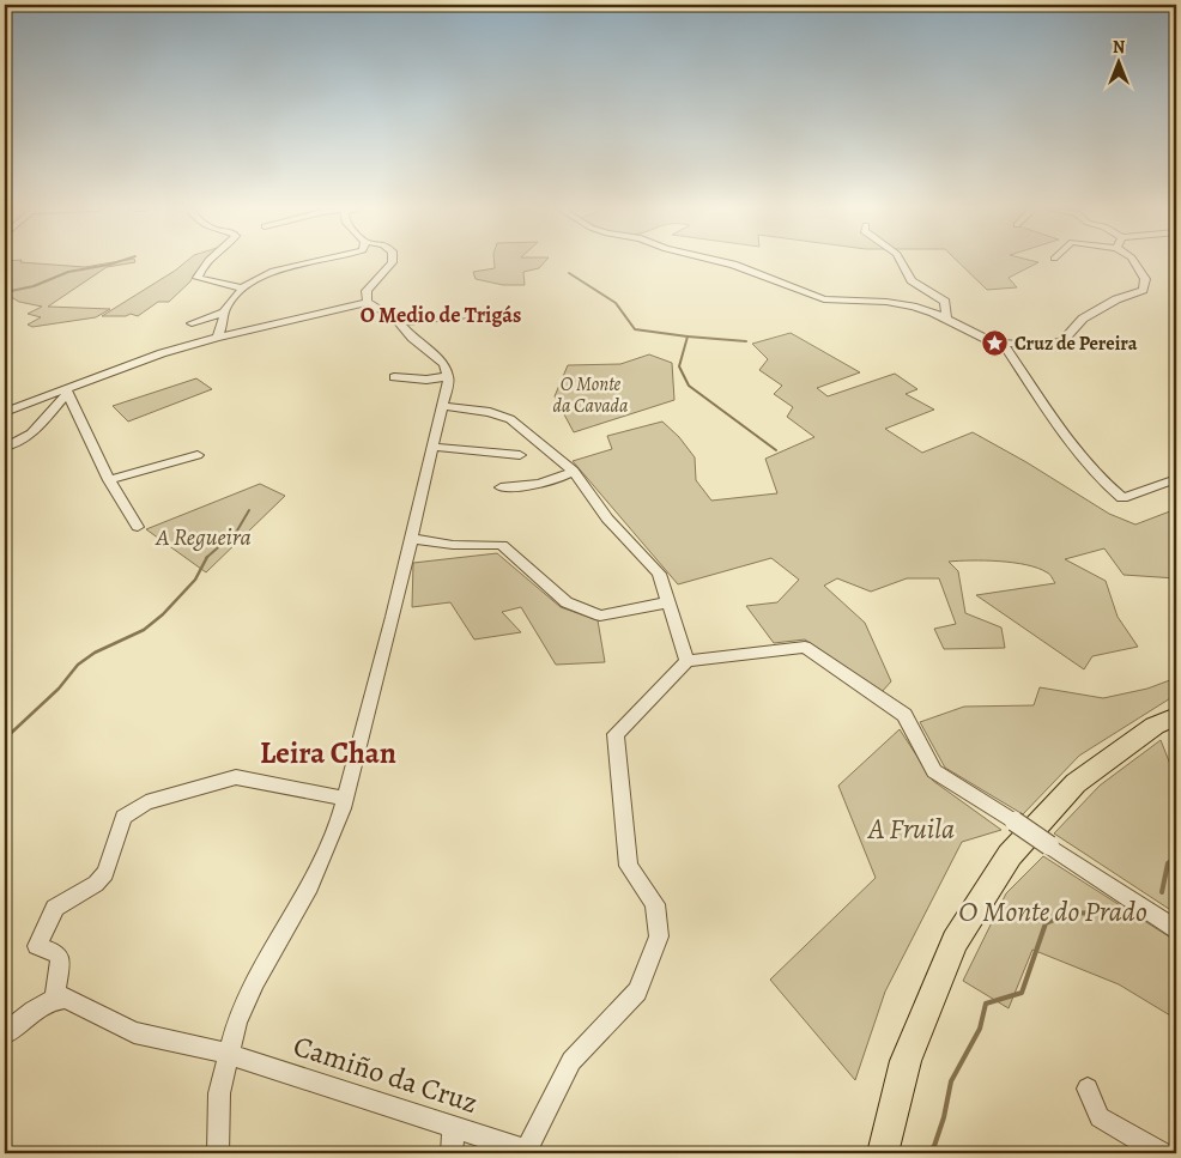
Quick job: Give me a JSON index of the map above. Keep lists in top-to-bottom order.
{
  "streets": {
    "street": ["Camiño da Cruz"]
  },
  "districts": ["O Medio de Trigás", "Leira Chan"],
  "parks": [
    "O Monte da Cavada",
    "A Regueira",
    "A Fruila",
    "O Monte do Prado"
  ],
  "places": {
    "place": ["Cruz de Pereira"]
  },
  "north": "top"
}
